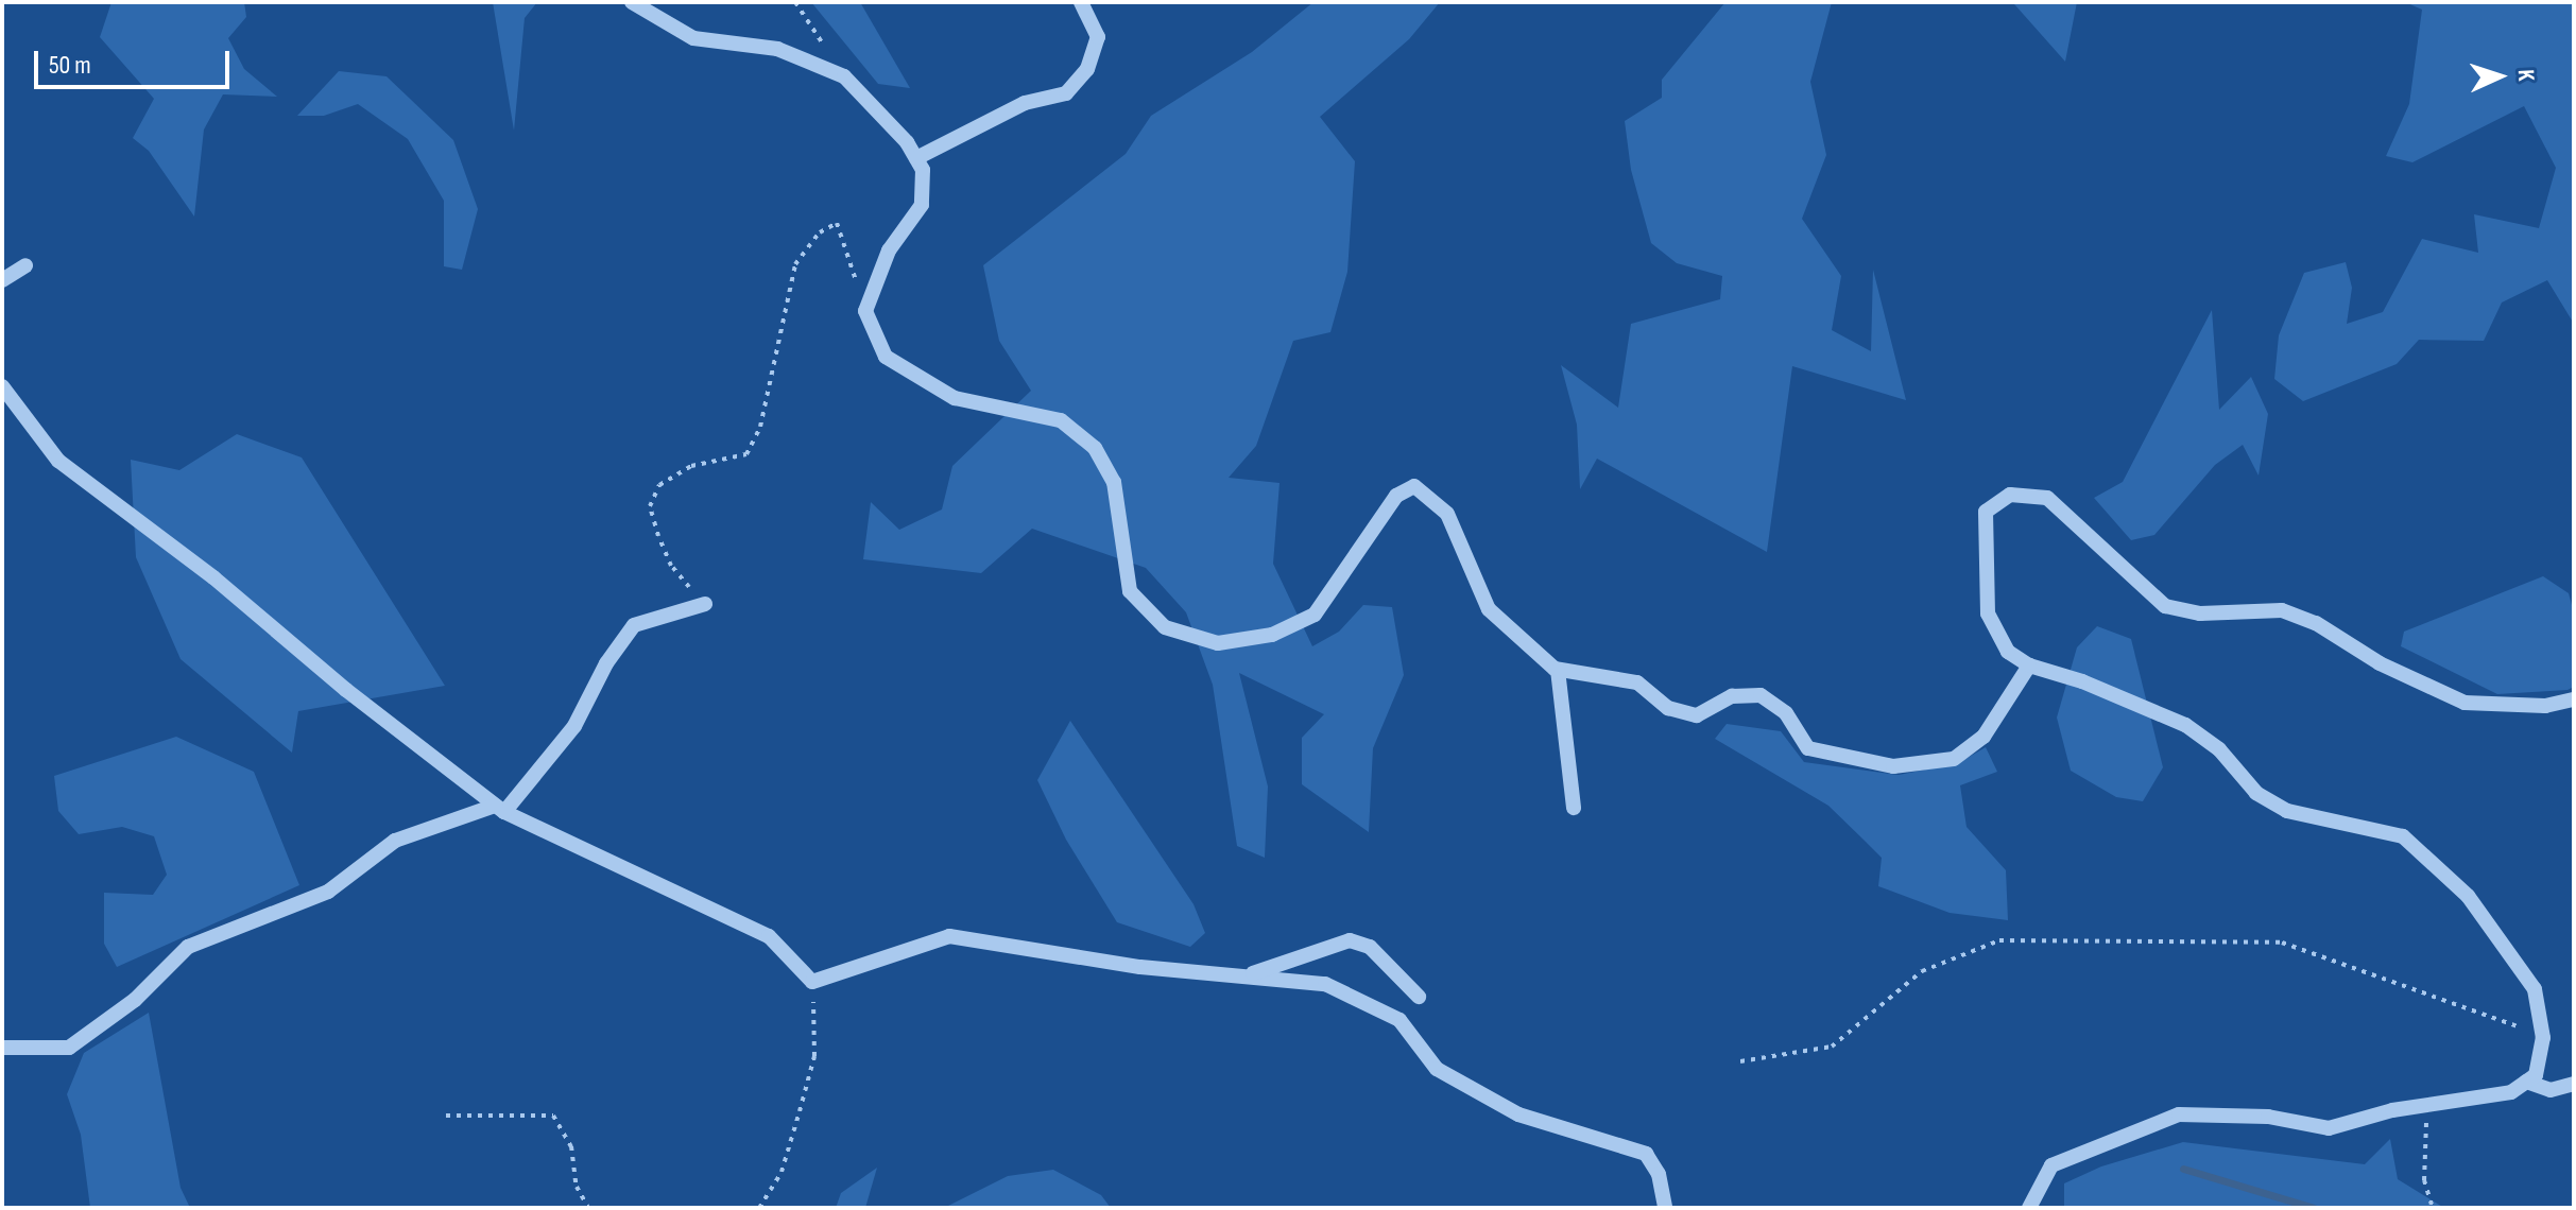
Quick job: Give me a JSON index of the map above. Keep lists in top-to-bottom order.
{
  "scale_bar": "50 m",
  "north": "right"
}
